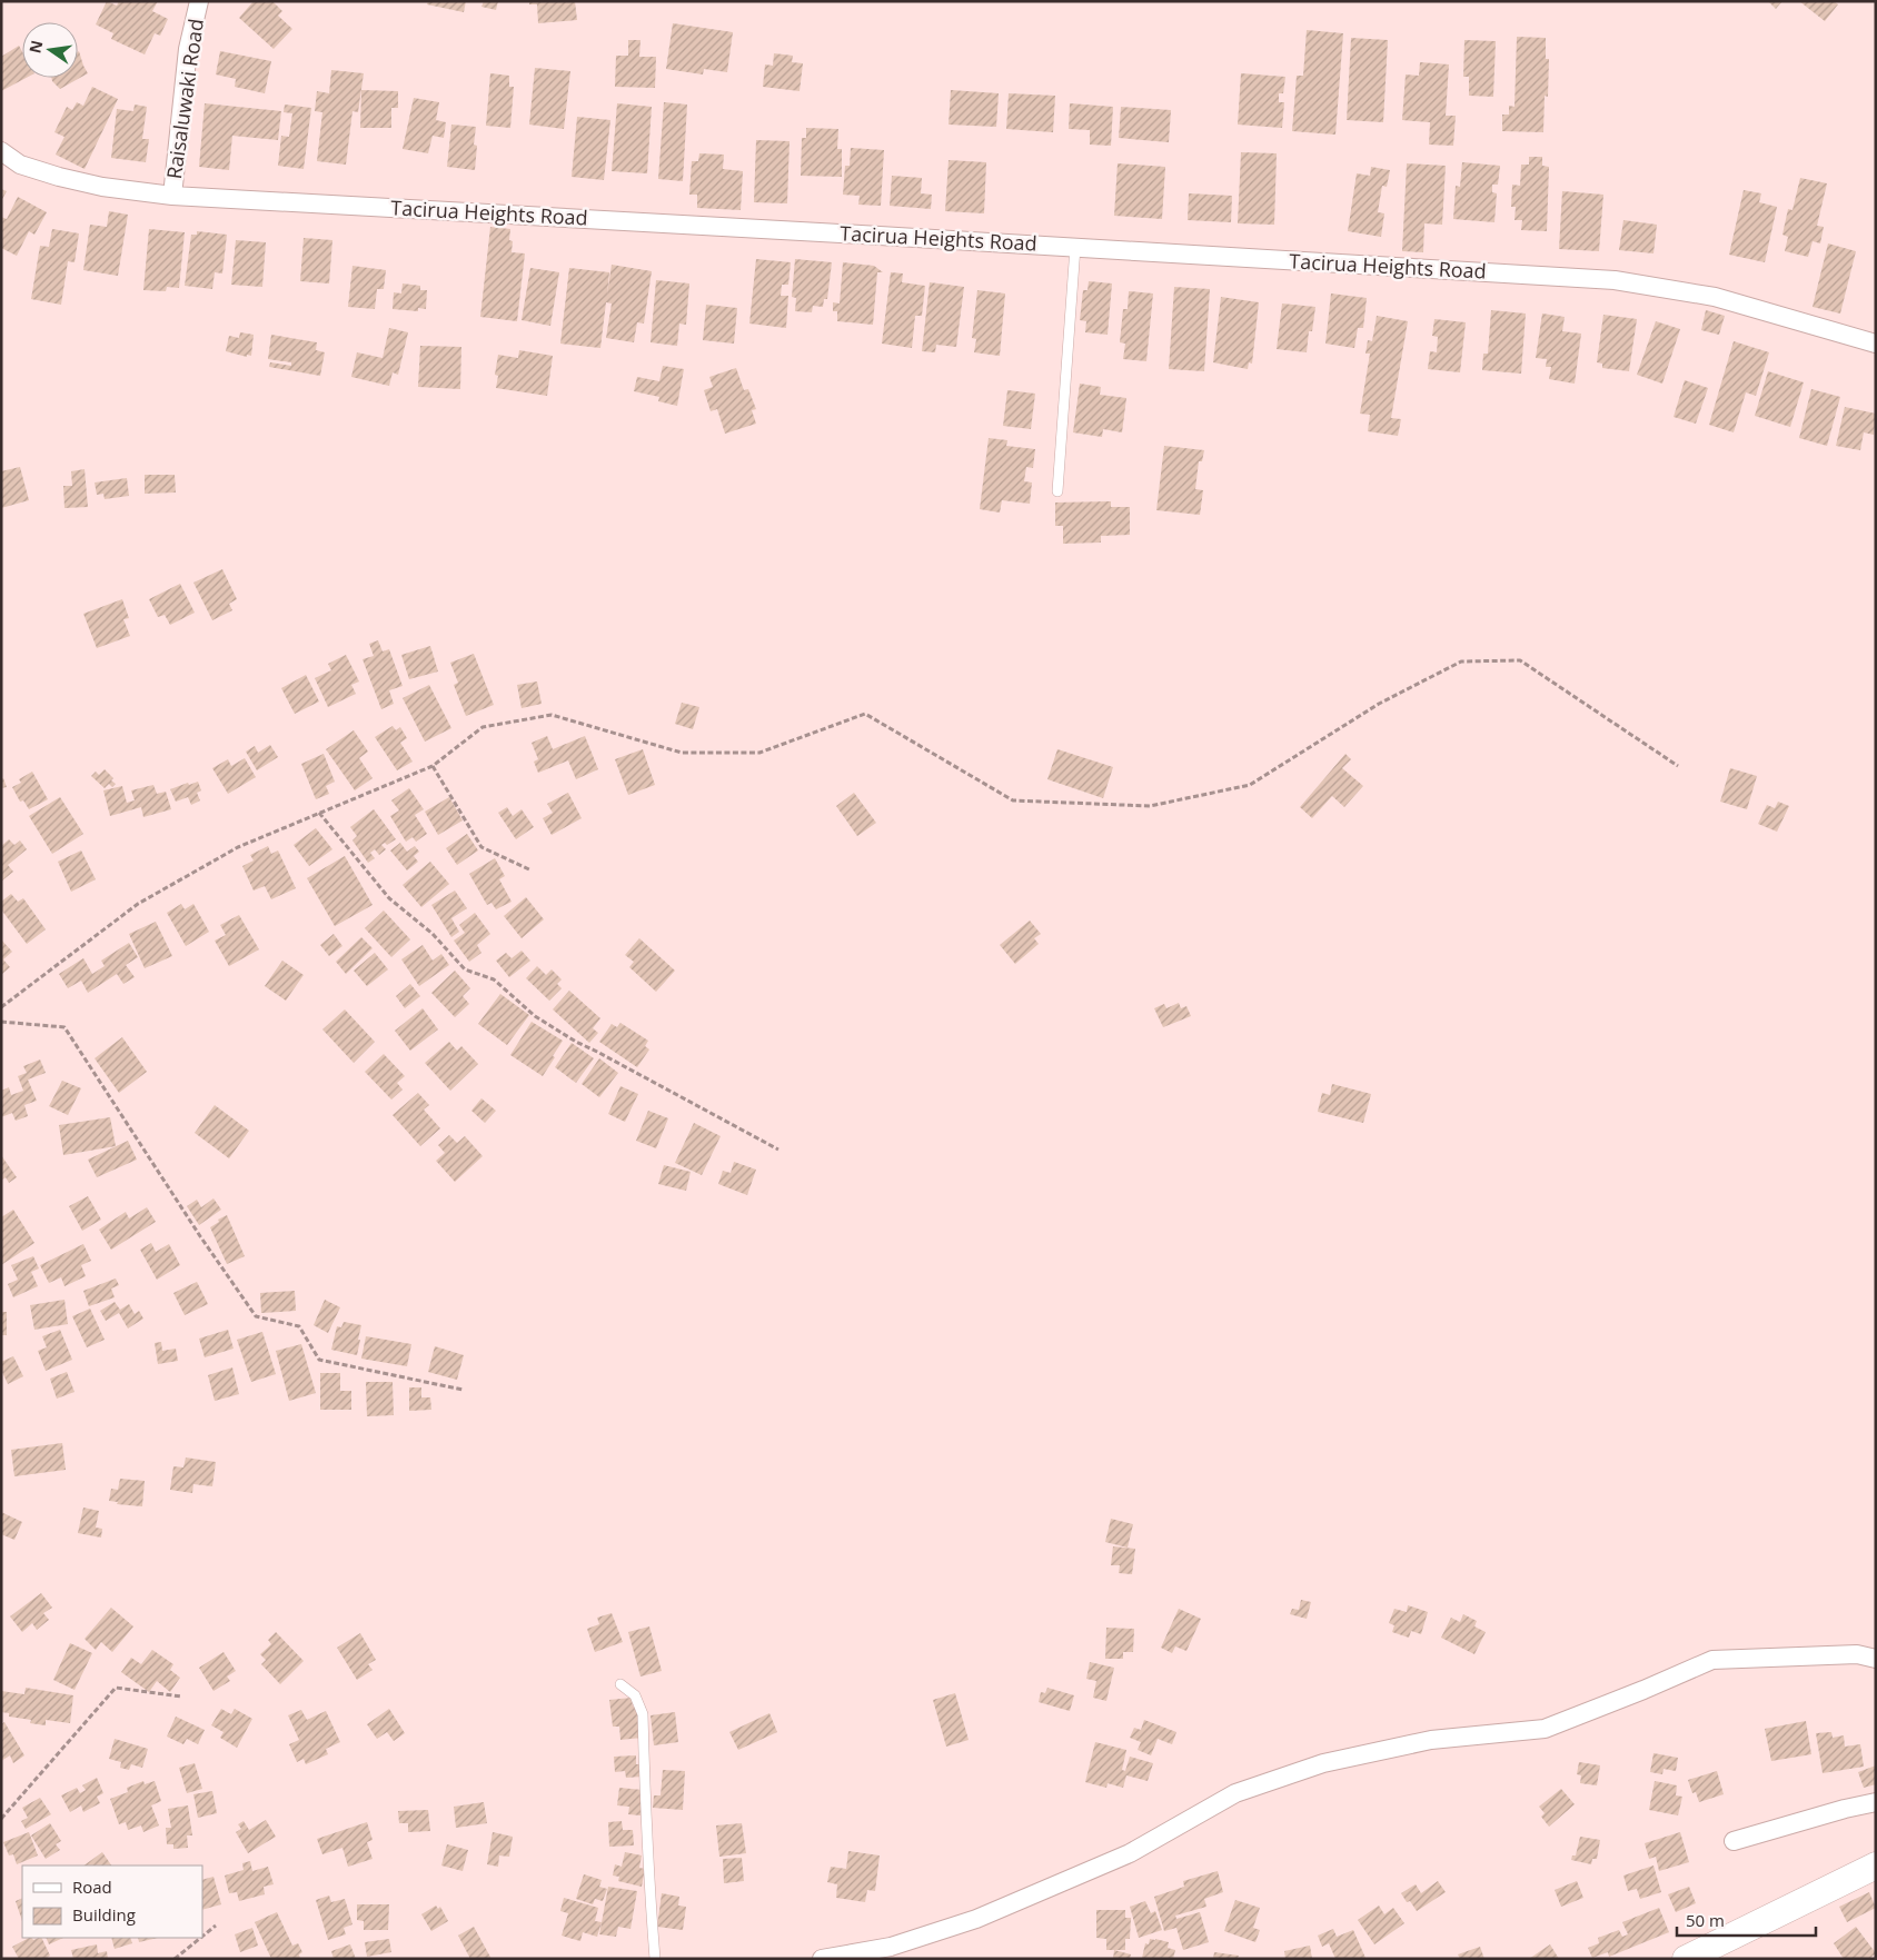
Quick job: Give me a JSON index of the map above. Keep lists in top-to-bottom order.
{
  "streets": {
    "street": ["Raisaluwaki Road", "Tacirua Heights Road"]
  },
  "crossings": [
    ["Raisaluwaki Road", "Tacirua Heights Road"]
  ],
  "legend": ["Road", "Building"],
  "scale_bar": "50 m",
  "north": "left"
}
